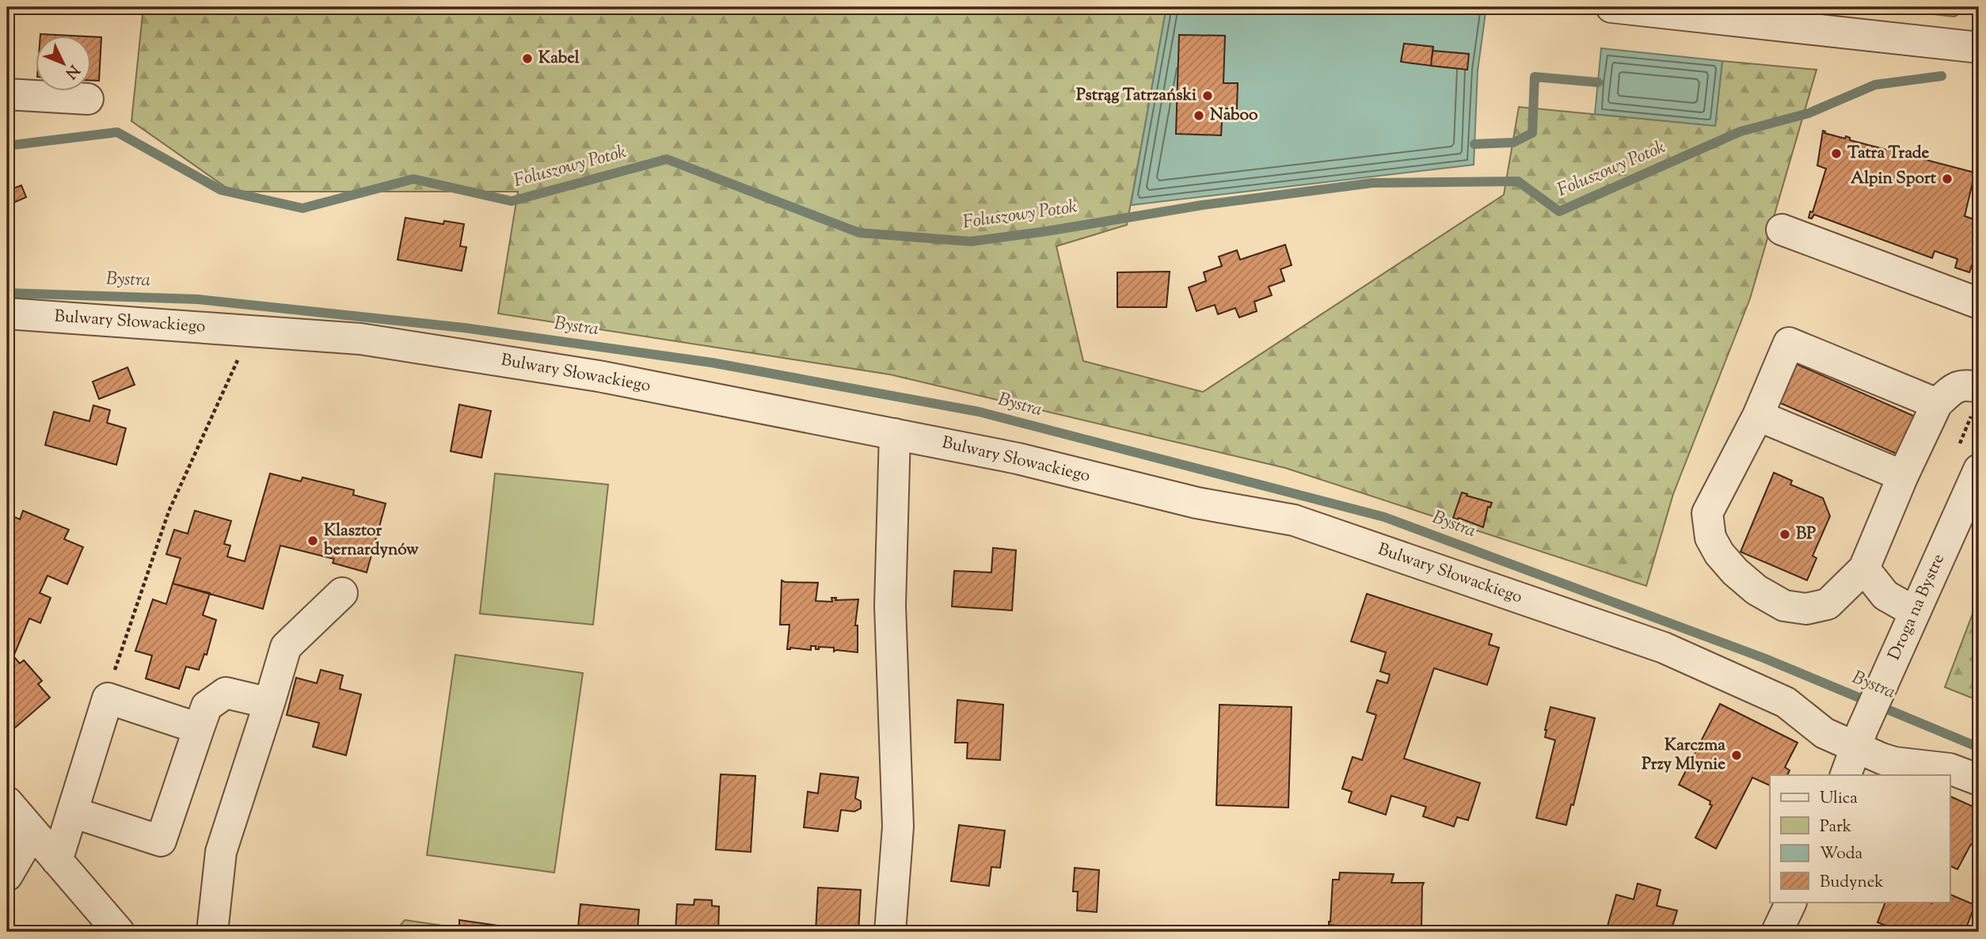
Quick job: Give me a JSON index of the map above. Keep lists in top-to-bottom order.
{
  "streets": {
    "street": ["Bulwary Słowackiego", "Droga na Bystre"]
  },
  "crossings": [
    ["Bulwary Słowackiego", "Droga na Bystre"]
  ],
  "water": ["Foluszowy Potok", "Bystra"],
  "places": [
    "Kabel",
    "Pstrąg Tatrzański",
    "Naboo",
    "Tatra Trade",
    "Alpin Sport",
    "BP",
    "Klasztor bernardynów",
    "Karczma Przy Mlynie"
  ],
  "legend": [
    "Ulica",
    "Park",
    "Woda",
    "Budynek"
  ],
  "north": "bottom right"
}
